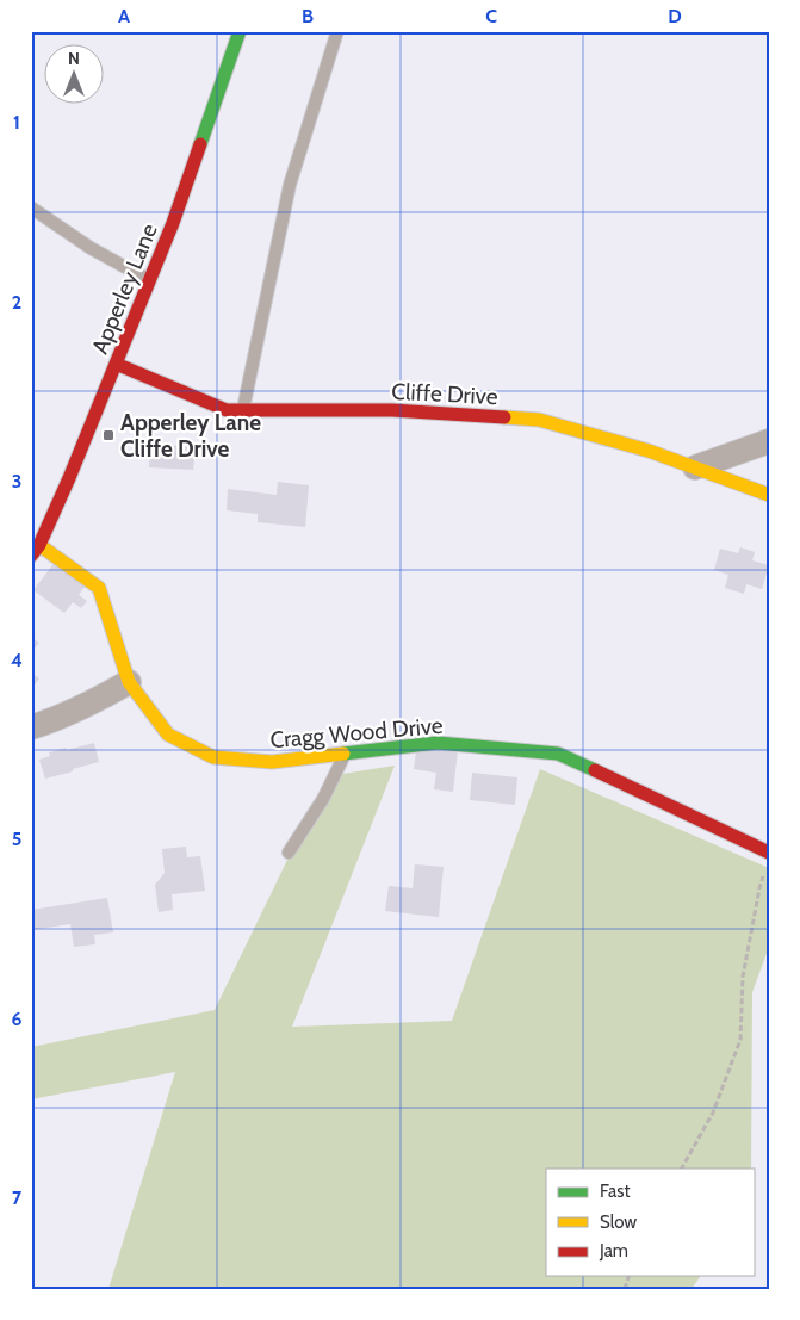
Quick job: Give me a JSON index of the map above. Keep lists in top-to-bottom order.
{
  "streets": {
    "main road": ["Apperley Lane", "Cliffe Drive", "Cragg Wood Drive"]
  },
  "crossings": [
    ["Apperley Lane", "Cliffe Drive"],
    ["Apperley Lane", "Cragg Wood Drive"]
  ],
  "places": {
    "transit": ["Apperley Lane Cliffe Drive"]
  },
  "legend": ["Fast", "Slow", "Jam"],
  "north": "top",
  "grid": {
    "columns": [
      "A",
      "B",
      "C",
      "D"
    ],
    "rows": [
      "1",
      "2",
      "3",
      "4",
      "5",
      "6",
      "7"
    ]
  }
}
